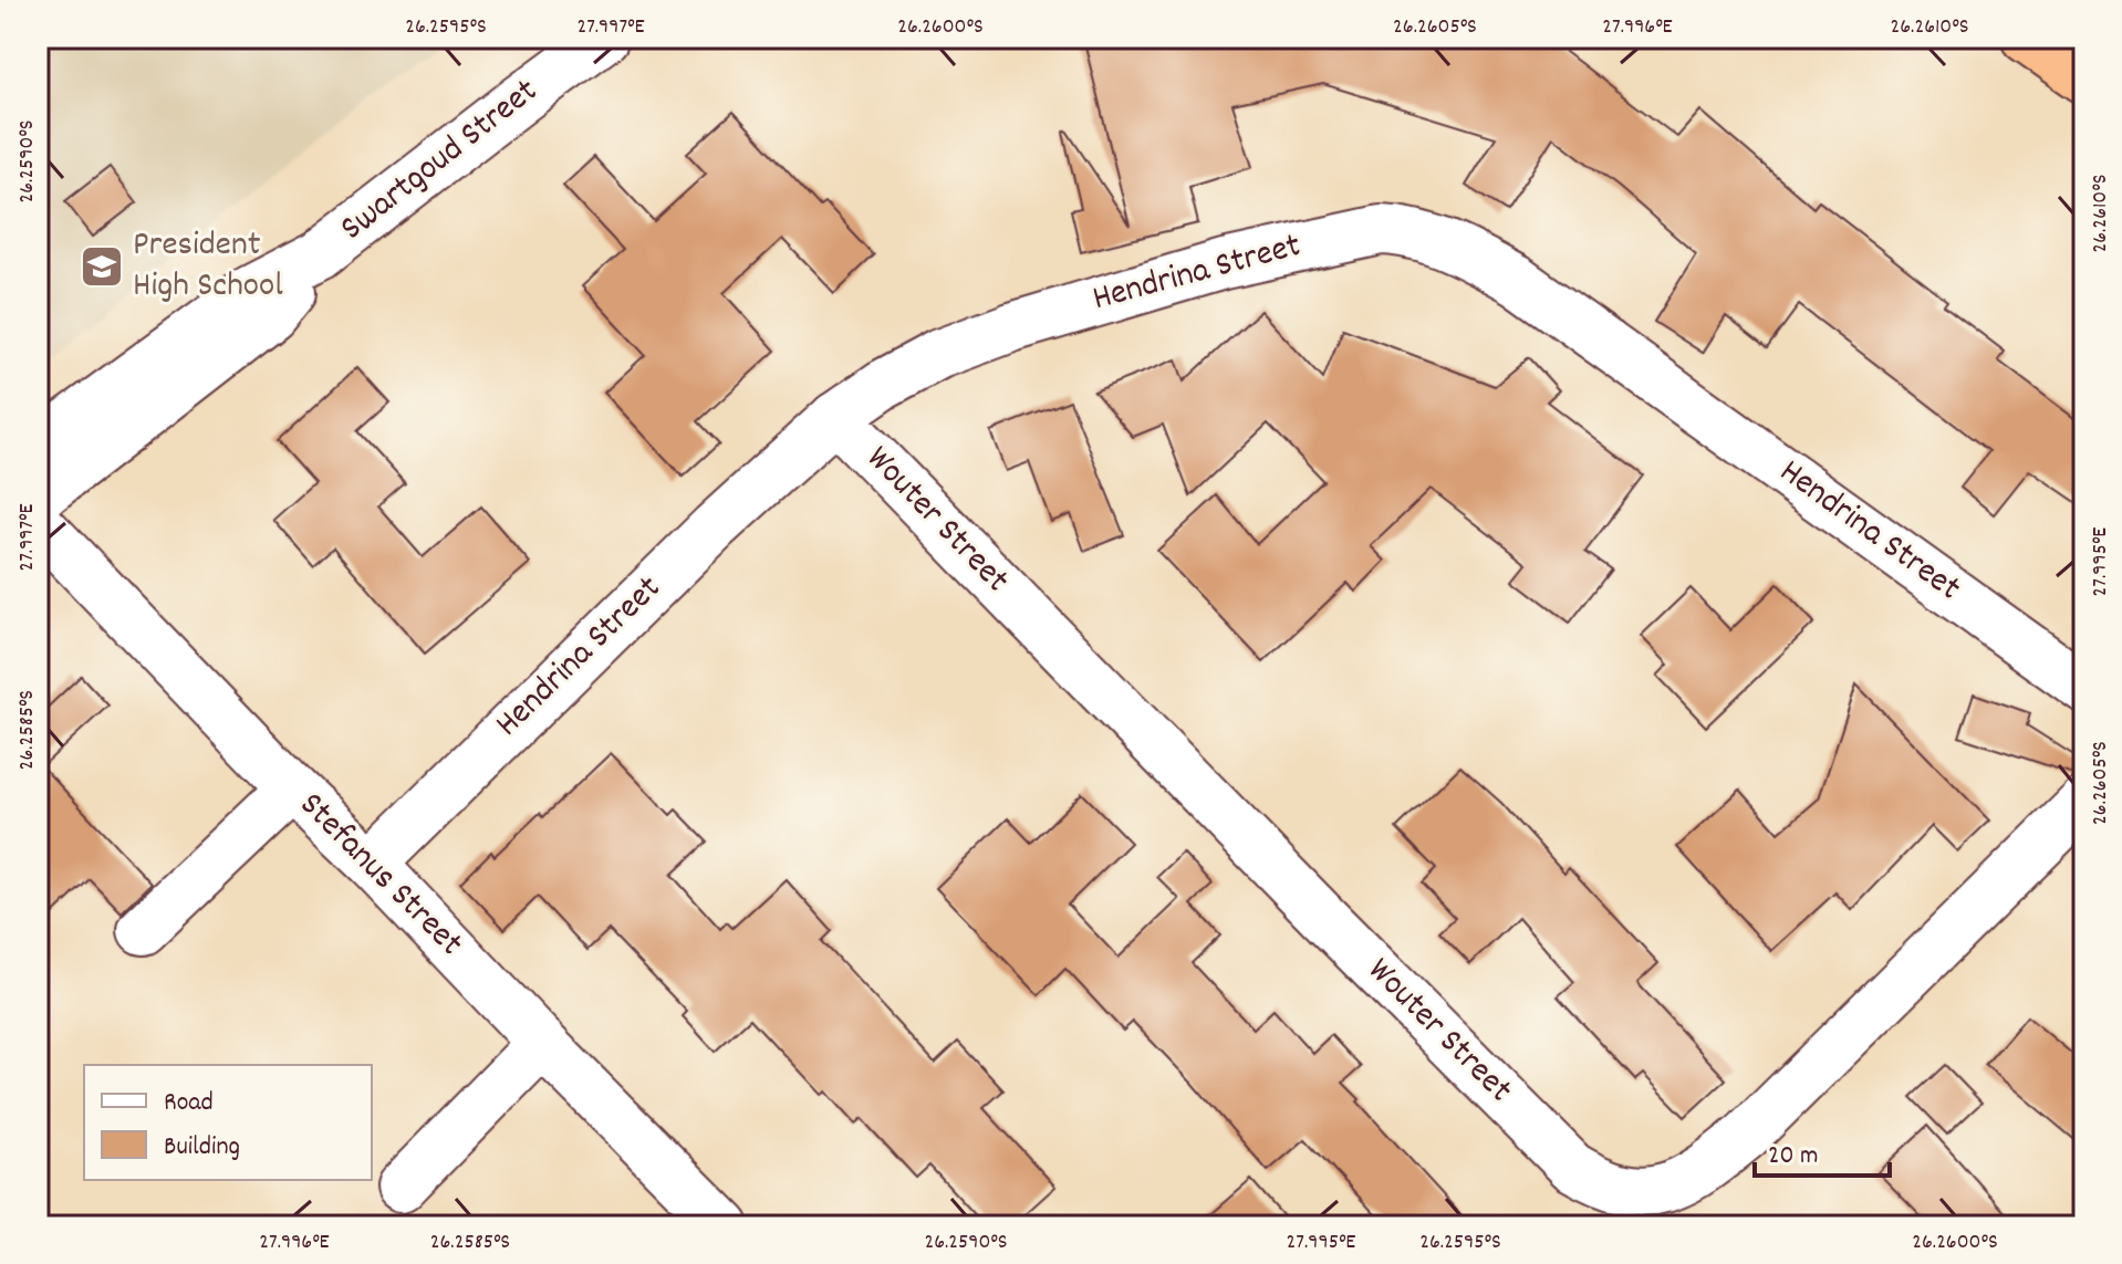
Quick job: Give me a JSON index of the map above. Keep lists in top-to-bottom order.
{
  "streets": {
    "street": [
      "Swartgoud Street",
      "Hendrina Street",
      "Wouter Street",
      "Stefanus Street"
    ]
  },
  "crossings": [
    ["Hendrina Street", "Wouter Street"],
    ["Hendrina Street", "Stefanus Street"]
  ],
  "places": {
    "school or university": ["President High School"]
  },
  "legend": ["Road", "Building"],
  "scale_bar": "20 m",
  "coordinates": [
    "26.2595°S",
    "27.997°E",
    "26.2600°S",
    "26.2605°S",
    "27.996°E",
    "26.2610°S",
    "26.2590°S",
    "27.995°E",
    "26.2585°S"
  ]
}
